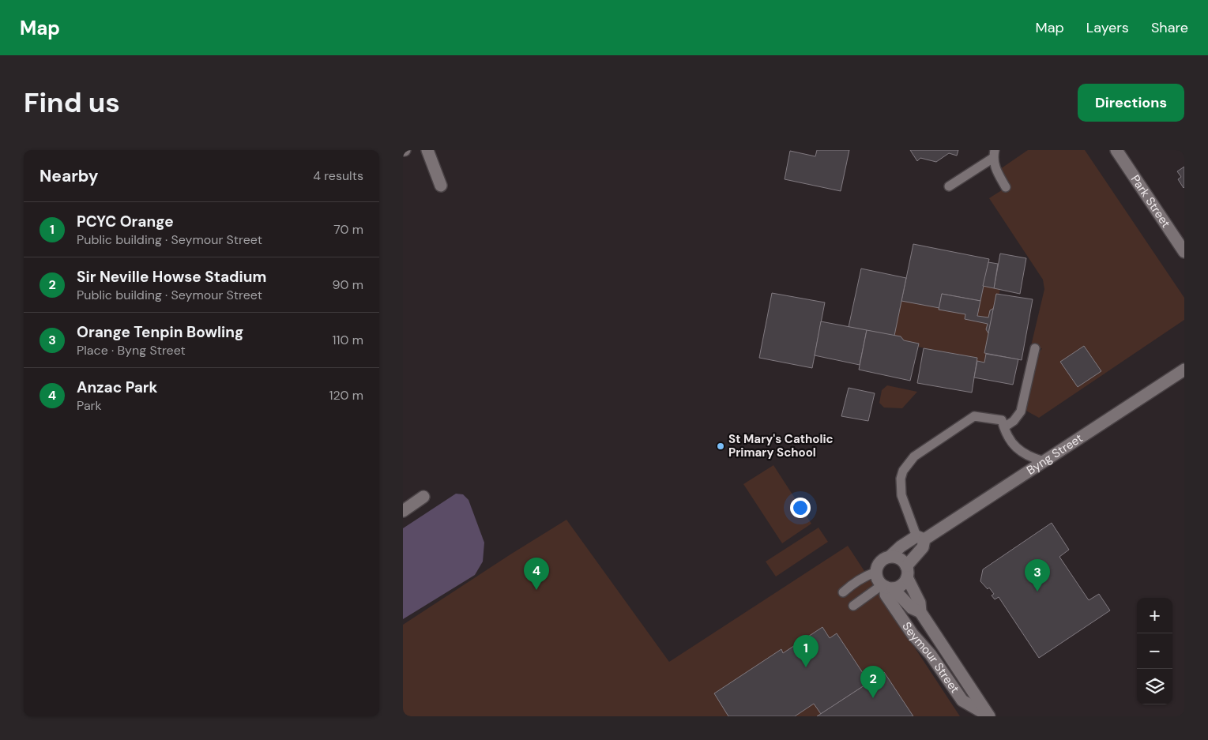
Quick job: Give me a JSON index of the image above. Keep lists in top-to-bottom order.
{
  "streets": {
    "street": ["Park Street", "Byng Street", "Seymour Street"]
  },
  "crossings": [
    ["Byng Street", "Seymour Street"]
  ],
  "places": ["St Mary's Catholic Primary School"],
  "page": {
    "header": "Map",
    "nav": ["Map", "Layers", "Share"],
    "buttons": "Directions",
    "title": "Find us",
    "heading": ["Nearby", "4 results"],
    "list": [
      {
        "mark": "1",
        "name": "PCYC Orange",
        "note": "Public building · Seymour Street",
        "value": "70 m"
      },
      {
        "mark": "2",
        "name": "Sir Neville Howse Stadium",
        "note": "Public building · Seymour Street",
        "value": "90 m"
      },
      {
        "mark": "3",
        "name": "Orange Tenpin Bowling",
        "note": "Place · Byng Street",
        "value": "110 m"
      },
      {
        "mark": "4",
        "name": "Anzac Park",
        "note": "Park",
        "value": "120 m"
      }
    ],
    "pins": [
      "4",
      "3",
      "1",
      "2"
    ],
    "map_buttons": ["+", "−"]
  }
}
